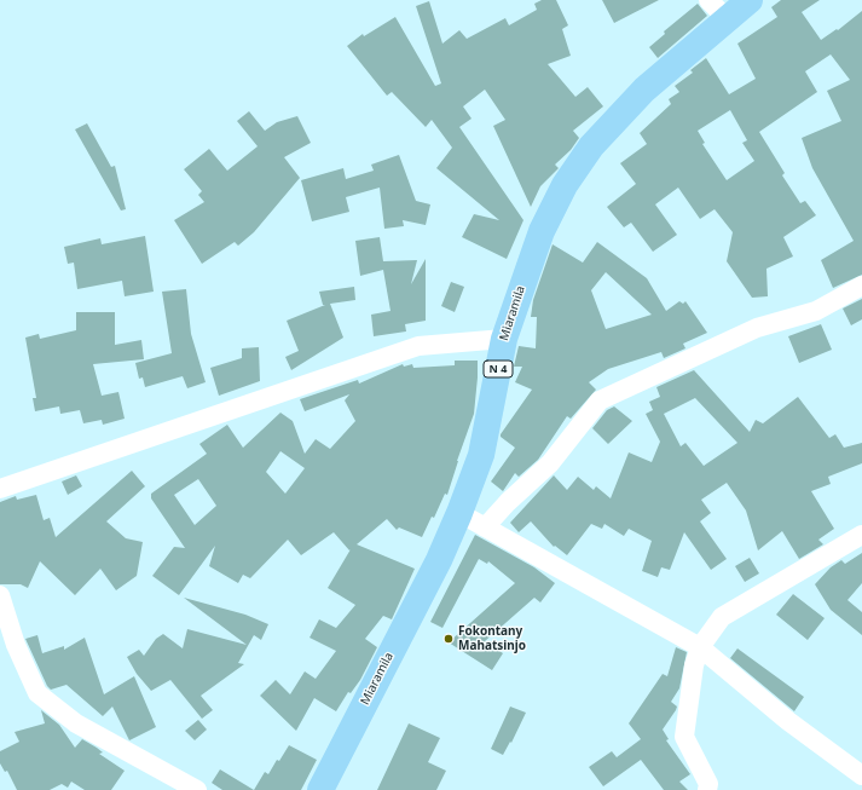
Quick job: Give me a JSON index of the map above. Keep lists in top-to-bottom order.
{
  "streets": {
    "main road": ["Miaramila", "N 4"]
  },
  "places": ["Fokontany Mahatsinjo"]
}
